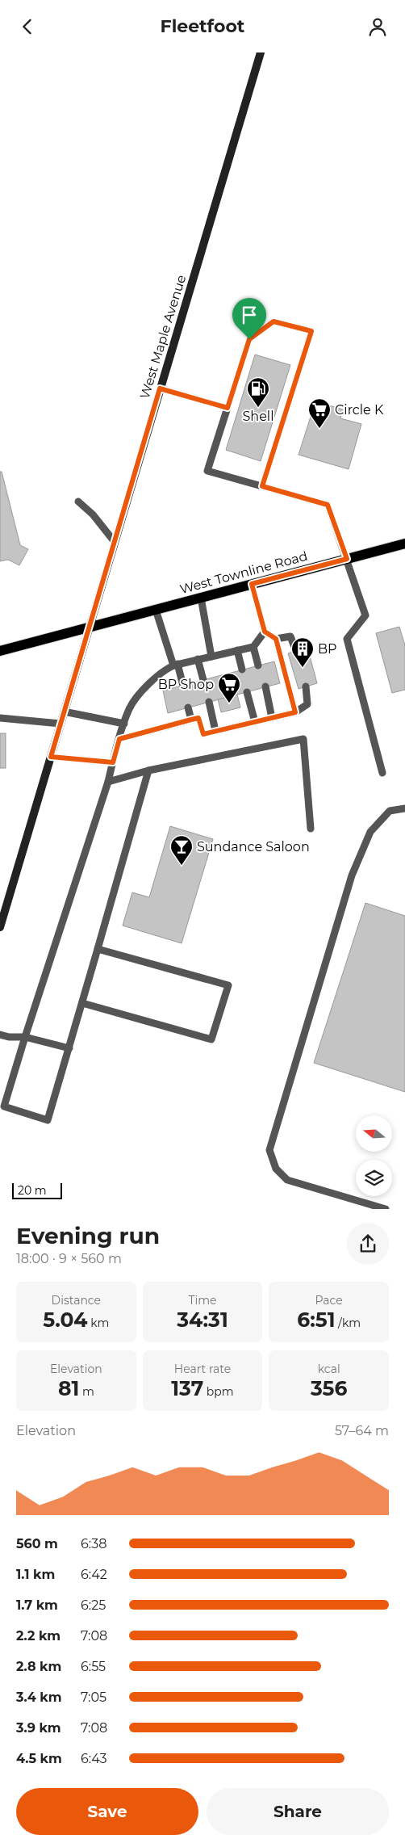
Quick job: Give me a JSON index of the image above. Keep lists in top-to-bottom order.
{
  "streets": {
    "main road": ["West Maple Avenue", "West Townline Road"]
  },
  "crossings": [
    ["West Maple Avenue", "West Townline Road"]
  ],
  "places": {
    "fuel station": ["Shell"],
    "supermarket": ["Circle K", "BP Shop"],
    "building": ["BP"],
    "bar": ["Sundance Saloon"]
  },
  "scale_bar": "20 m",
  "north": "left",
  "page": {
    "header": "Fleetfoot",
    "scale": "20 m",
    "heading": ["Evening run", "18:00 · 9 × 560 m"],
    "stats": [
      ["Distance", "5.04 km"],
      ["Time", "34:31"],
      ["Pace", "6:51 /km"],
      ["Elevation", "81 m"],
      ["Heart rate", "137 bpm"],
      ["kcal", "356"]
    ],
    "chart": ["Elevation", "57–64 m"],
    "list": [
      {
        "name": "560 m",
        "note": "6:38"
      },
      {
        "name": "1.1 km",
        "note": "6:42"
      },
      {
        "name": "1.7 km",
        "note": "6:25"
      },
      {
        "name": "2.2 km",
        "note": "7:08"
      },
      {
        "name": "2.8 km",
        "note": "6:55"
      },
      {
        "name": "3.4 km",
        "note": "7:05"
      },
      {
        "name": "3.9 km",
        "note": "7:08"
      },
      {
        "name": "4.5 km",
        "note": "6:43"
      }
    ],
    "buttons": ["Save", "Share"]
  }
}
